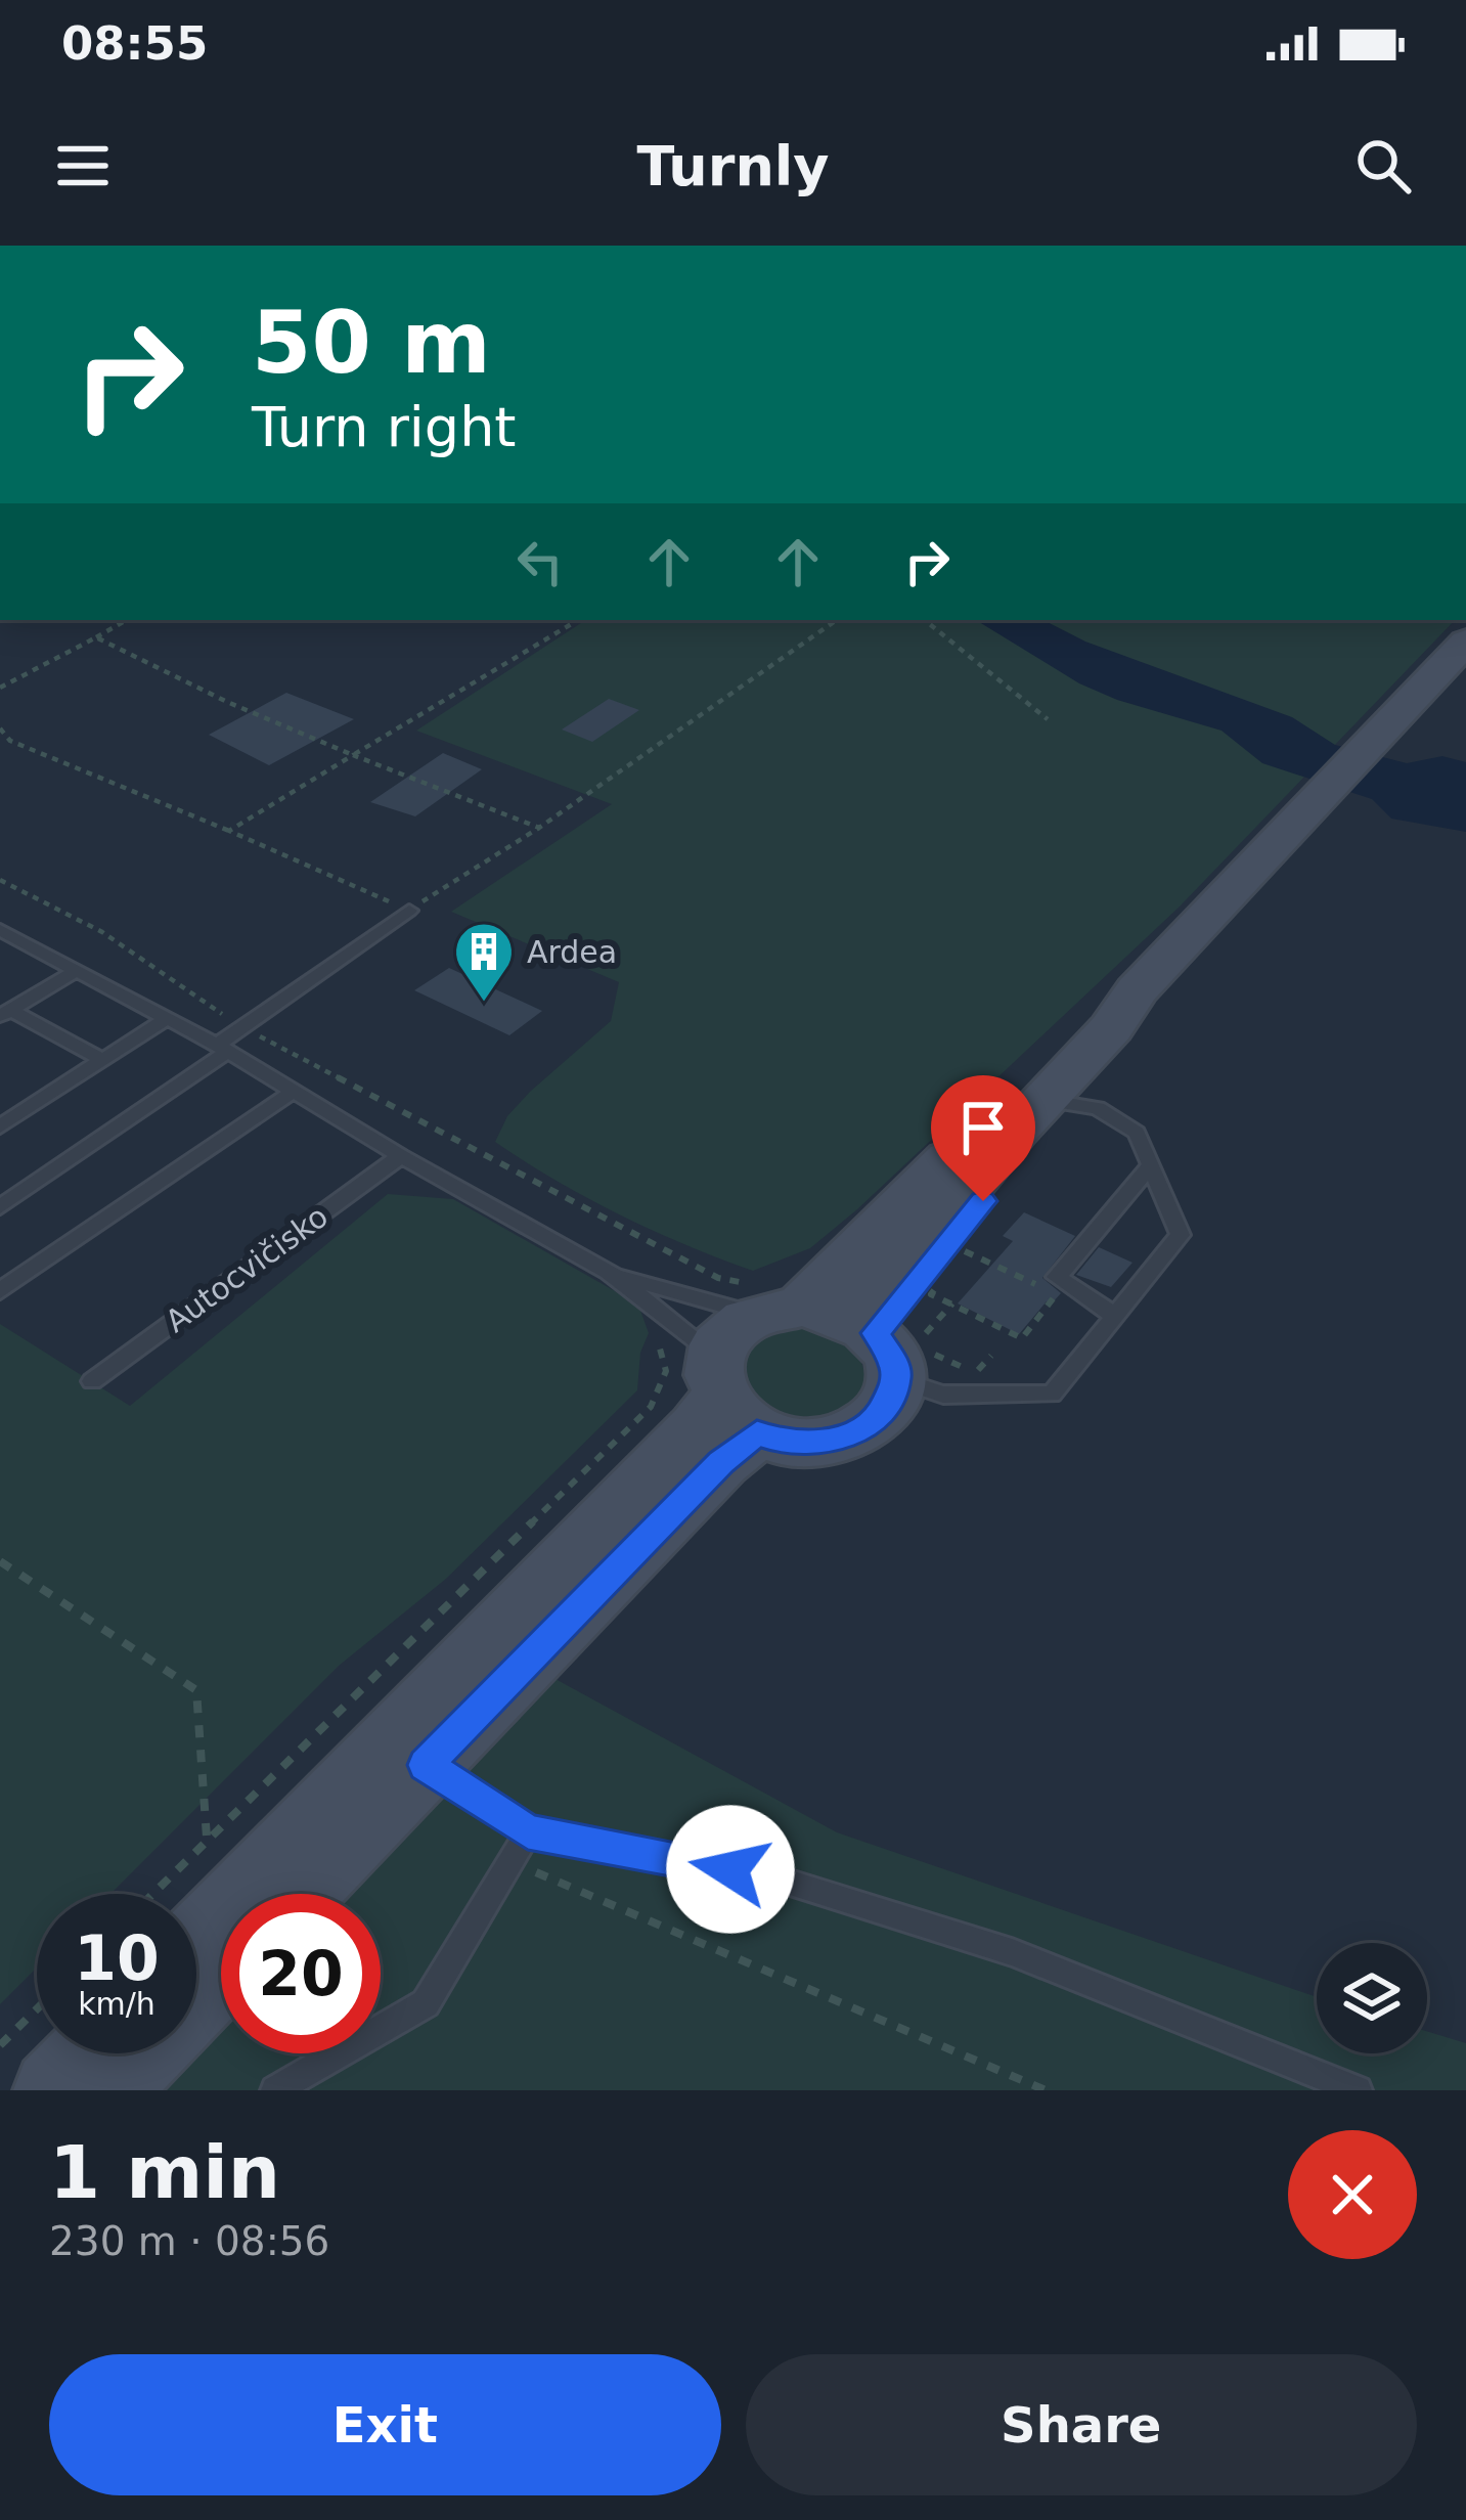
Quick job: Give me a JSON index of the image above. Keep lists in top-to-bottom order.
{
  "streets": {
    "lane": ["Autocvičisko"]
  },
  "places": {
    "building": ["Ardea"]
  },
  "page": {
    "status": "08:55",
    "header": "Turnly",
    "turn": ["50 m", "Turn right"],
    "speed": "10 km/h",
    "limit": "20",
    "heading": ["1 min", "230 m · 08:56"],
    "buttons": ["Exit", "Share"]
  }
}
